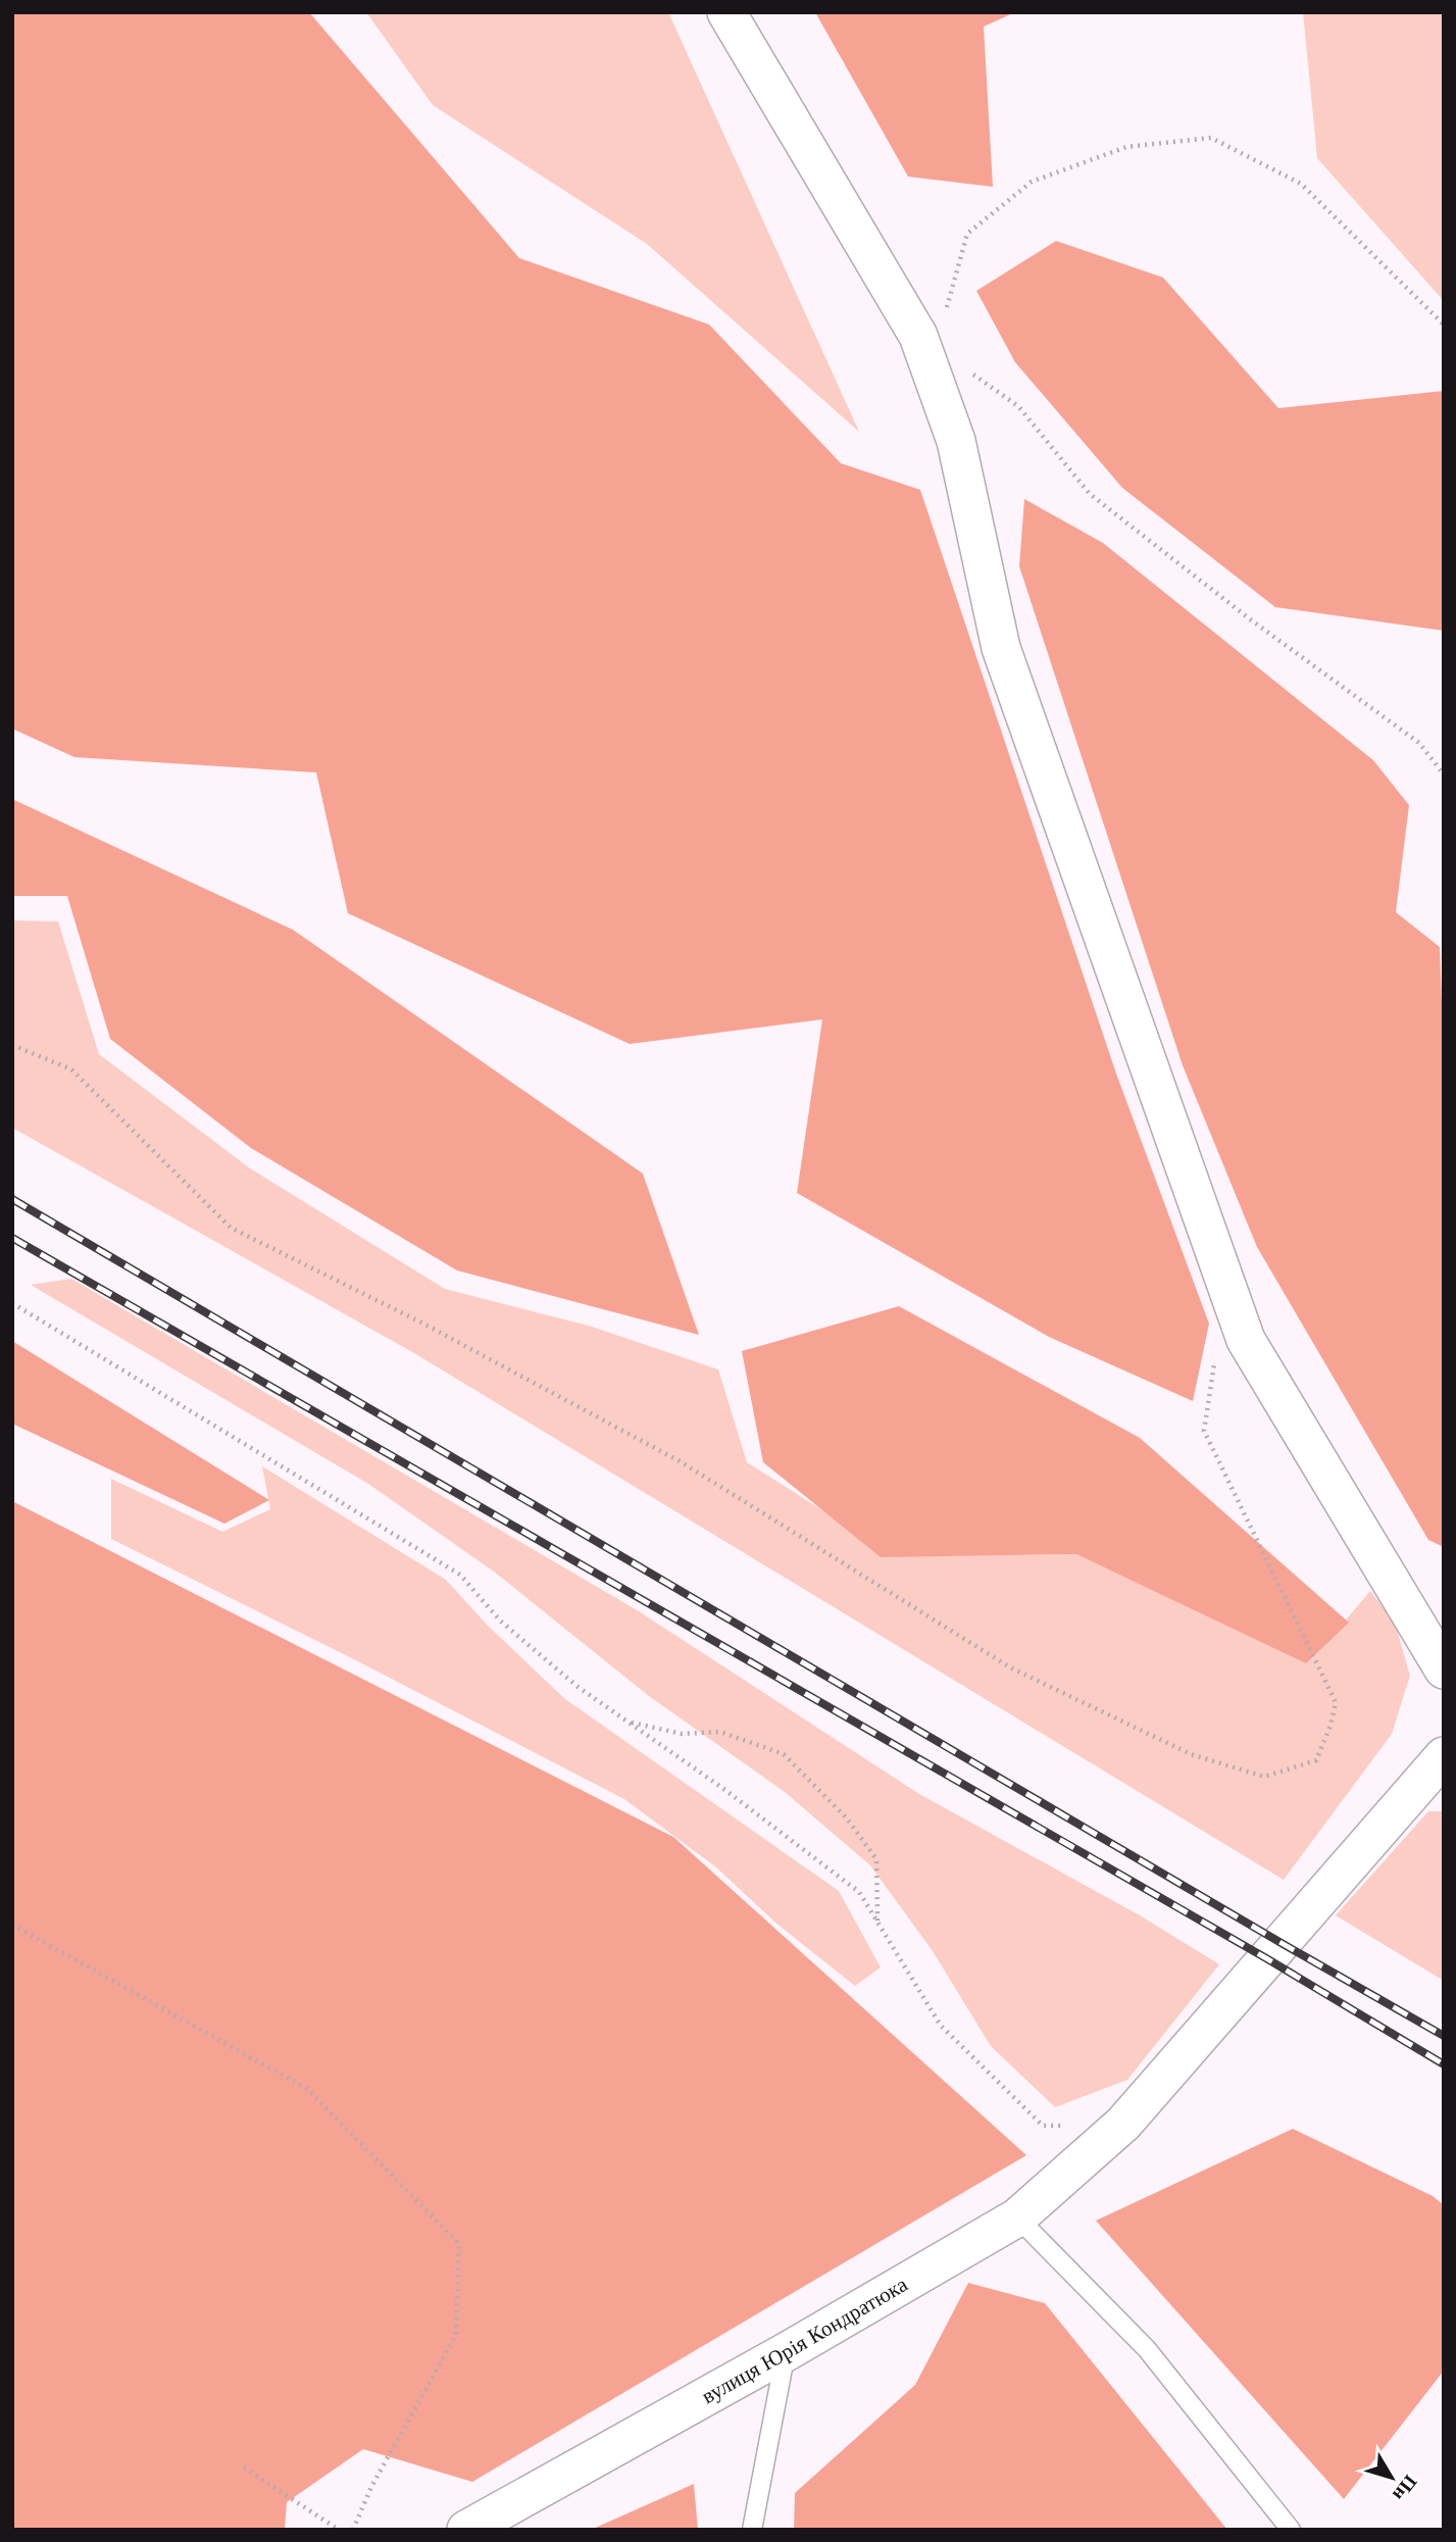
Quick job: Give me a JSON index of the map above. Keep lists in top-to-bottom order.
{
  "streets": {
    "street": ["вулиця Юрія Кондратюка"]
  },
  "north": "bottom right"
}
